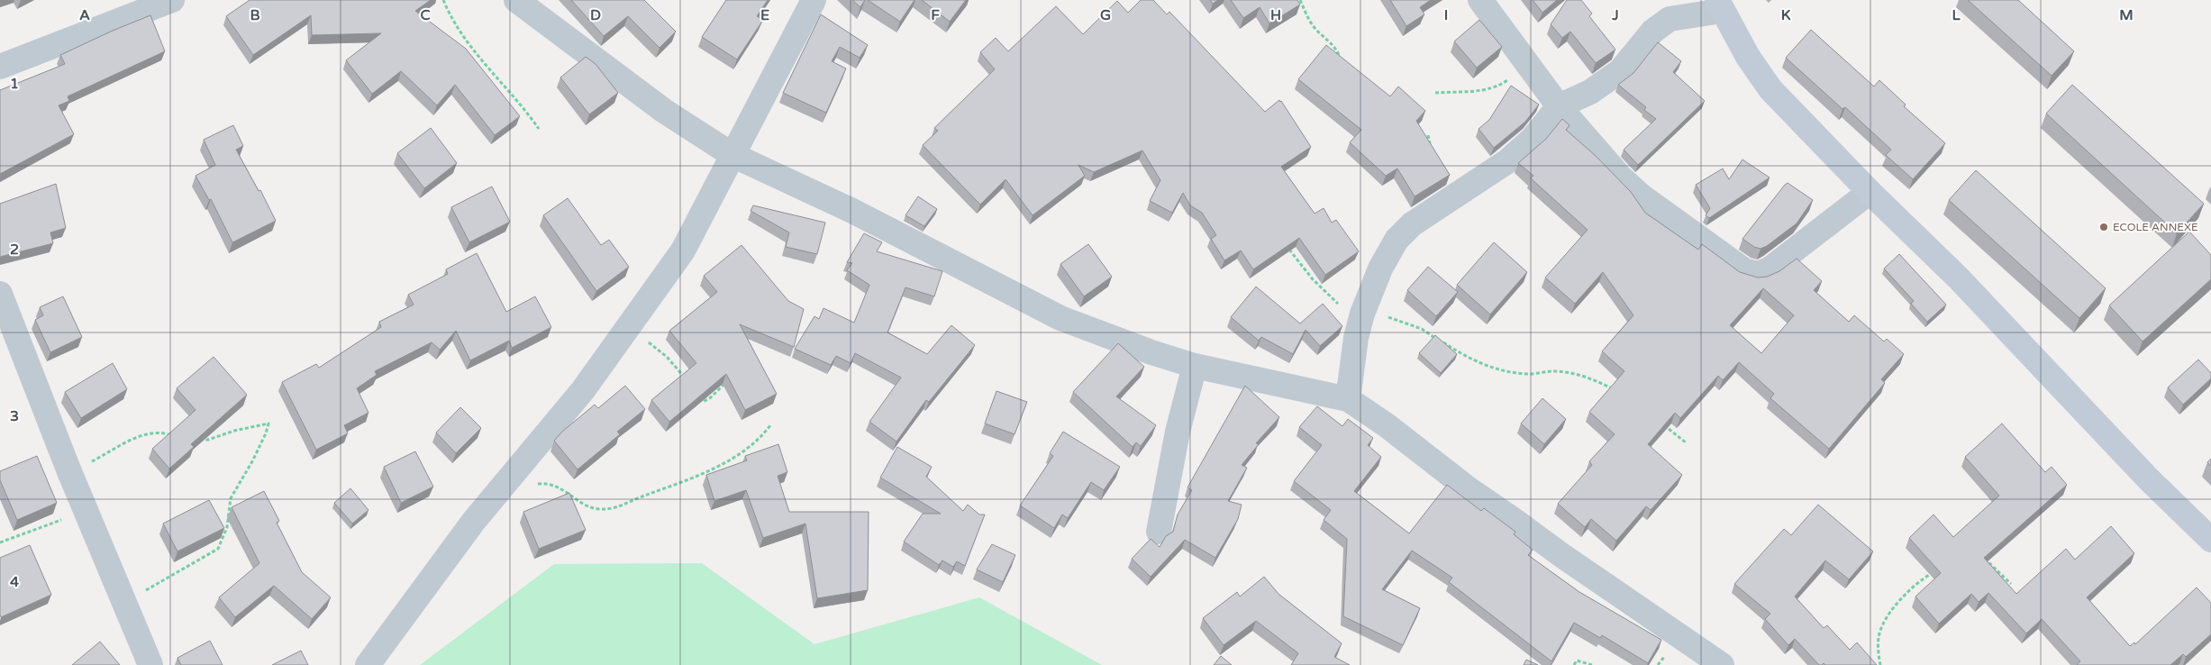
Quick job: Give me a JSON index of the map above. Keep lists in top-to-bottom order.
{
  "places": ["ECOLE ANNEXE"],
  "grid": {
    "columns": [
      "A",
      "B",
      "C",
      "D",
      "E",
      "F",
      "G",
      "H",
      "I",
      "J",
      "K",
      "L",
      "M"
    ],
    "rows": [
      "1",
      "2",
      "3",
      "4"
    ]
  }
}
